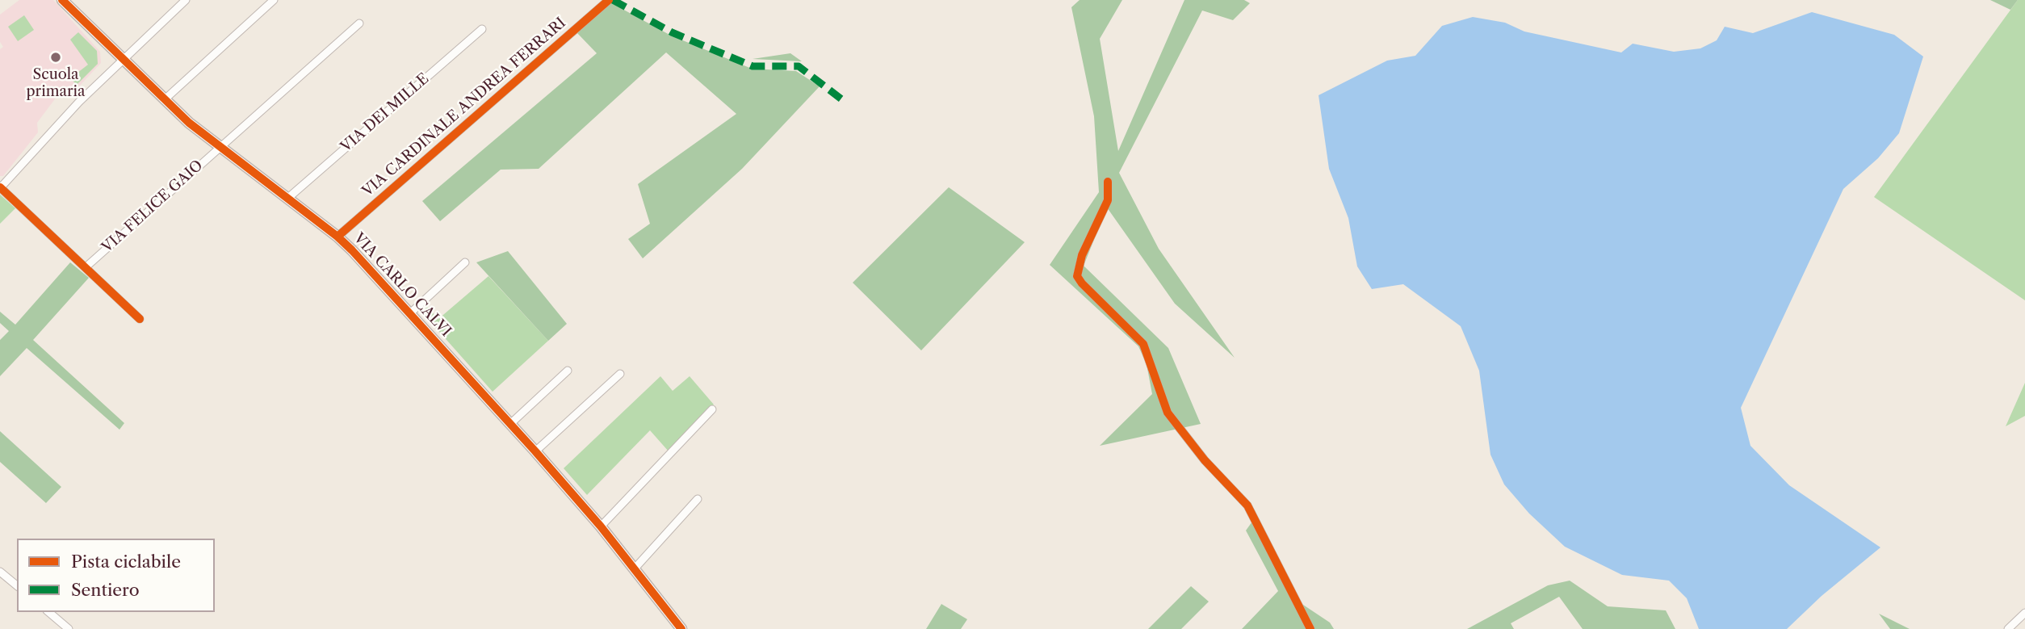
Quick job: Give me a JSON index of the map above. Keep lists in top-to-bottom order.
{
  "streets": {
    "street": [
      "VIA CARDINALE ANDREA FERRARI",
      "VIA DEI MILLE",
      "VIA FELICE GAIO",
      "VIA CARLO CALVI"
    ]
  },
  "crossings": [
    ["VIA CARDINALE ANDREA FERRARI", "VIA CARLO CALVI"],
    ["VIA DEI MILLE", "VIA CARLO CALVI"],
    ["VIA FELICE GAIO", "VIA CARLO CALVI"]
  ],
  "places": ["Scuola primaria"],
  "legend": ["Pista ciclabile", "Sentiero"]
}
